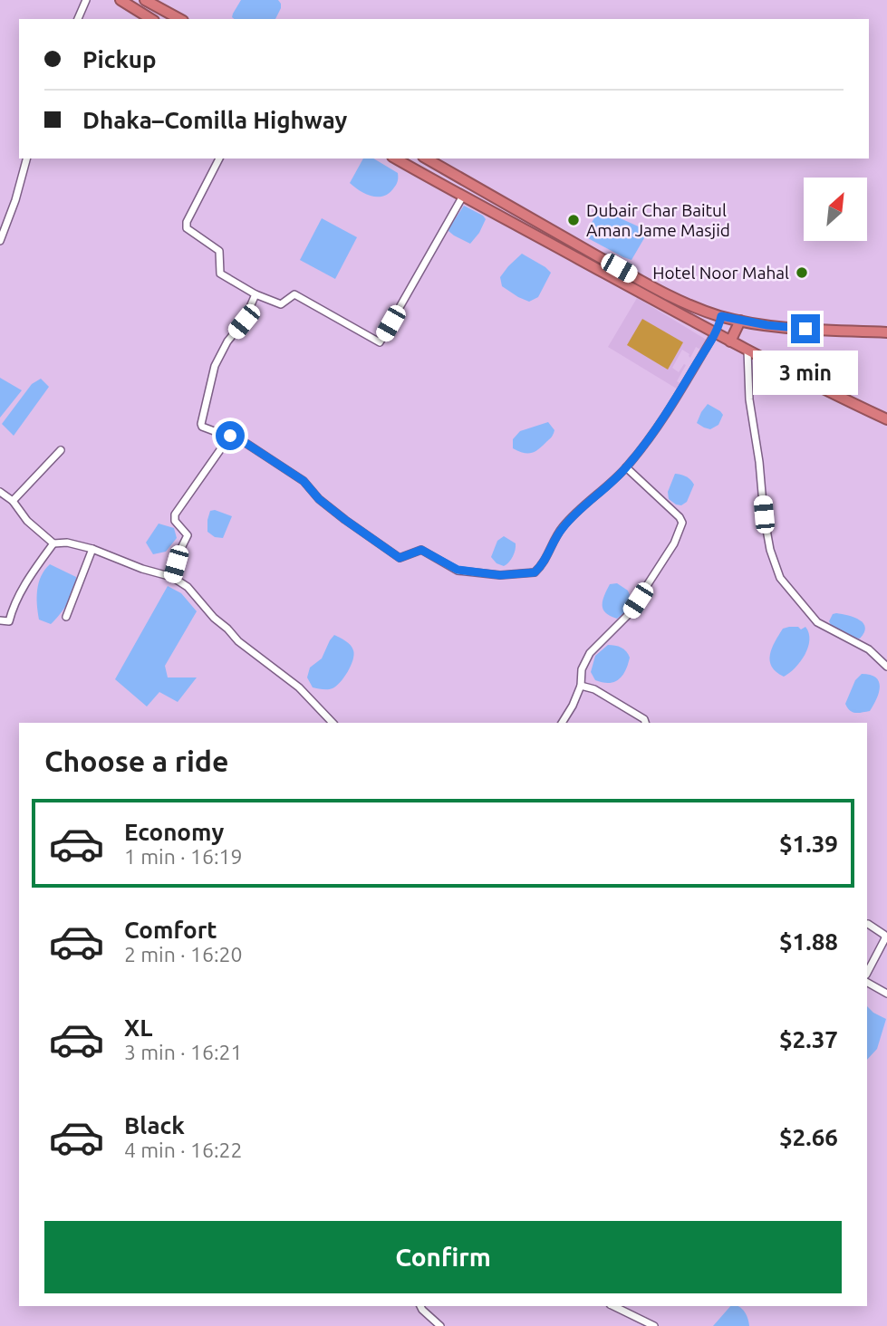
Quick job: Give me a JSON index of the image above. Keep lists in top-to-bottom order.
{
  "places": ["Dubair Char Baitul Aman Jame Masjid", "Hotel Noor Mahal"],
  "north": "top right",
  "page": {
    "banner": ["Pickup", "Dhaka–Comilla Highway"],
    "bubble": "3 min",
    "heading": "Choose a ride",
    "list": [
      {
        "name": "Economy",
        "note": "1 min · 16:19",
        "value": "$1.39"
      },
      {
        "name": "Comfort",
        "note": "2 min · 16:20",
        "value": "$1.88"
      },
      {
        "name": "XL",
        "note": "3 min · 16:21",
        "value": "$2.37"
      },
      {
        "name": "Black",
        "note": "4 min · 16:22",
        "value": "$2.66"
      }
    ],
    "buttons": "Confirm"
  }
}
